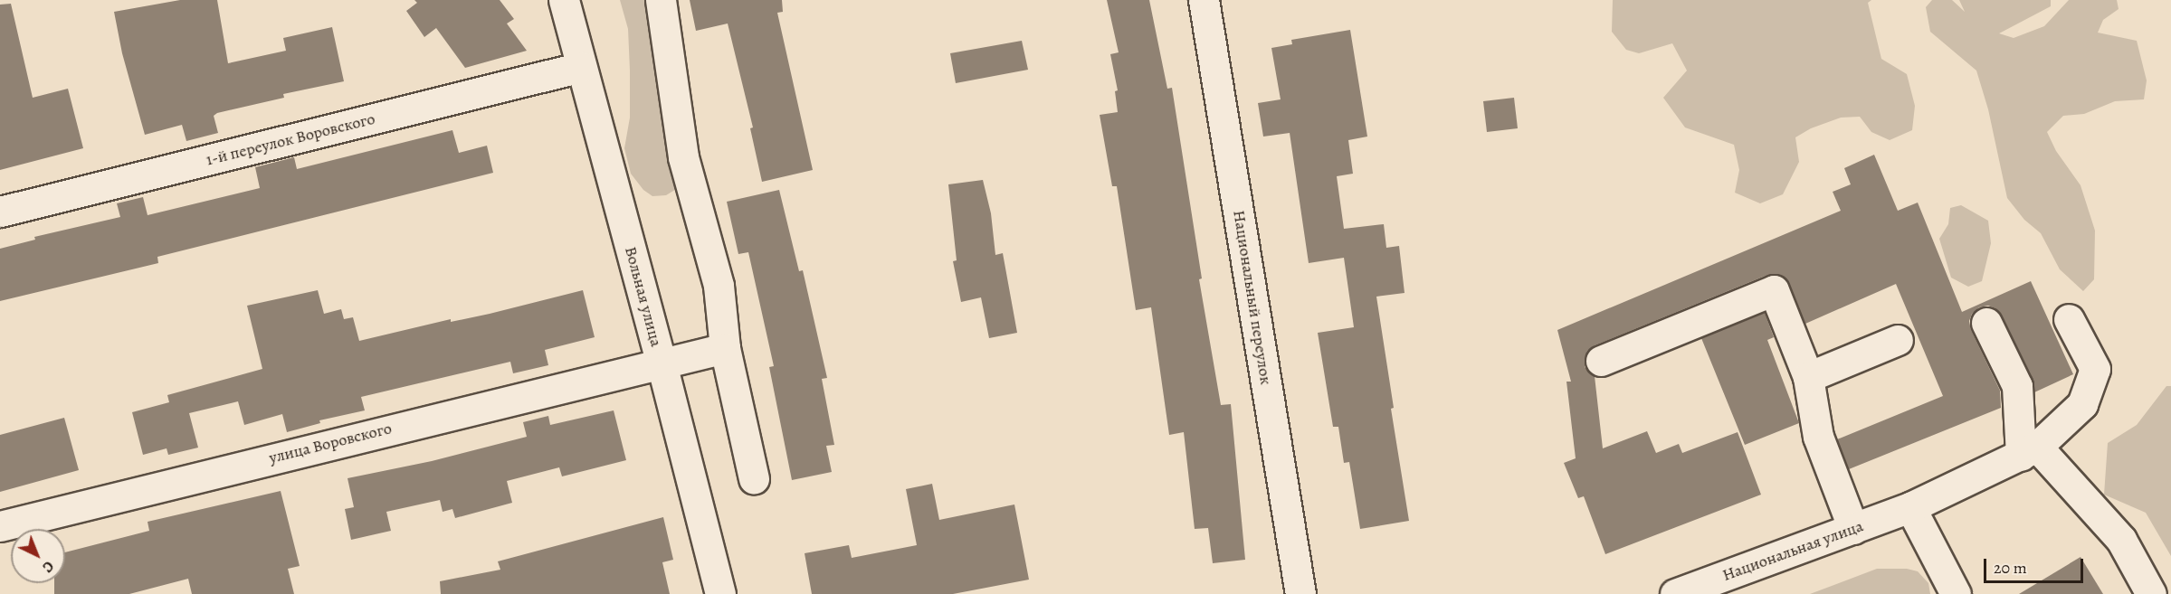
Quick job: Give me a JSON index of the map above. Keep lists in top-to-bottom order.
{
  "streets": {
    "street": [
      "1-й переулок Воровского",
      "Вольная улица",
      "Национальный переулок",
      "улица Воровского",
      "Национальная улица"
    ]
  },
  "crossings": [
    ["1-й переулок Воровского", "Вольная улица"],
    ["Вольная улица", "улица Воровского"]
  ],
  "scale_bar": "20 m",
  "north": "bottom right"
}
